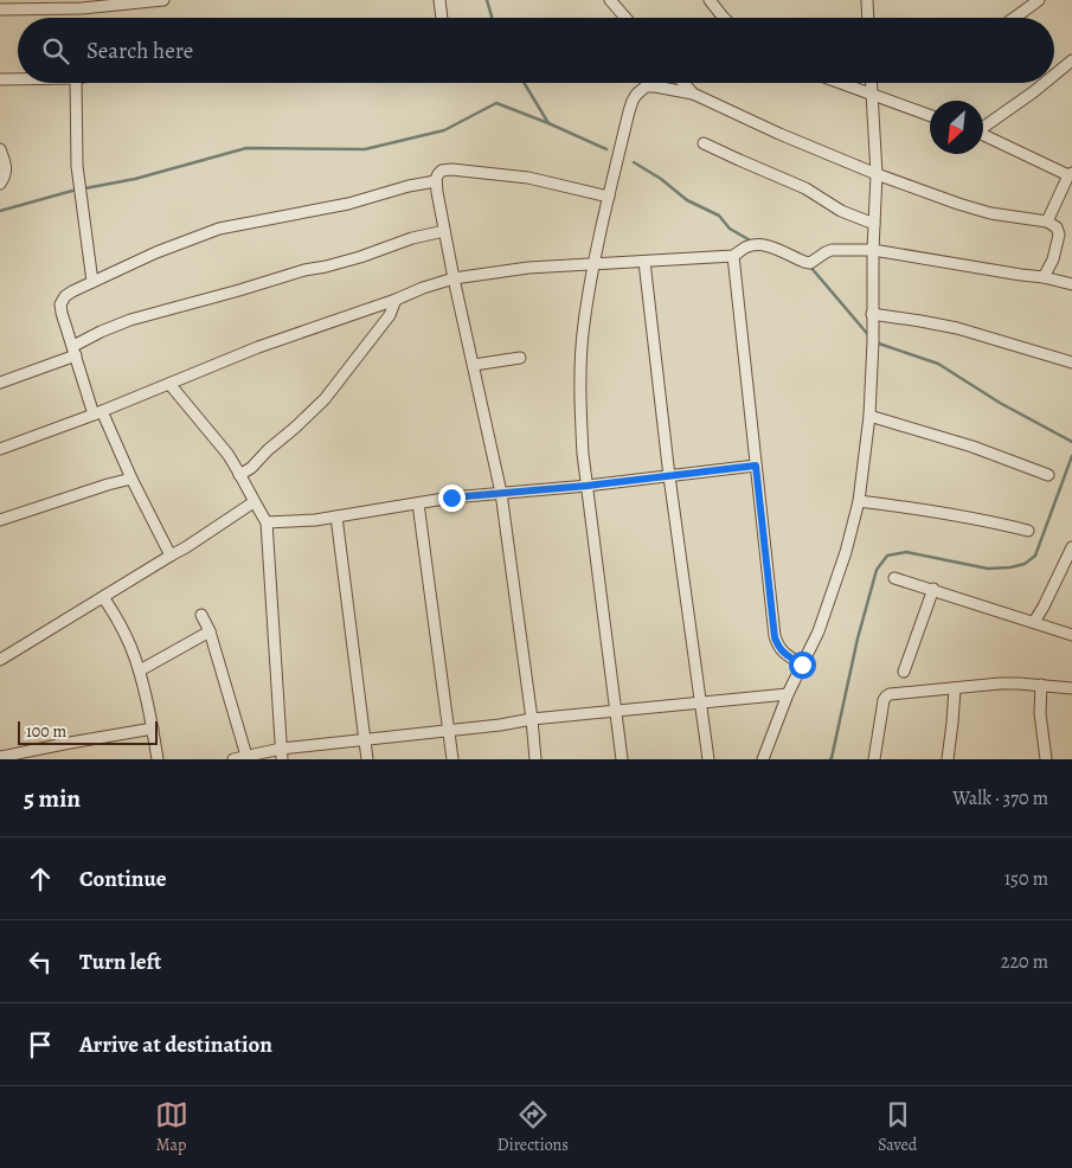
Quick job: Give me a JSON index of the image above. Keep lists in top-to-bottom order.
{
  "scale_bar": "100 m",
  "north": "bottom left",
  "page": {
    "search": "Search here",
    "scale": "100 m",
    "heading": ["5 min", "Walk · 370 m"],
    "list": [
      ["Continue", "150 m"],
      ["Turn left", "220 m"],
      "Arrive at destination"
    ],
    "nav": ["Map", "Directions", "Saved"]
  }
}
